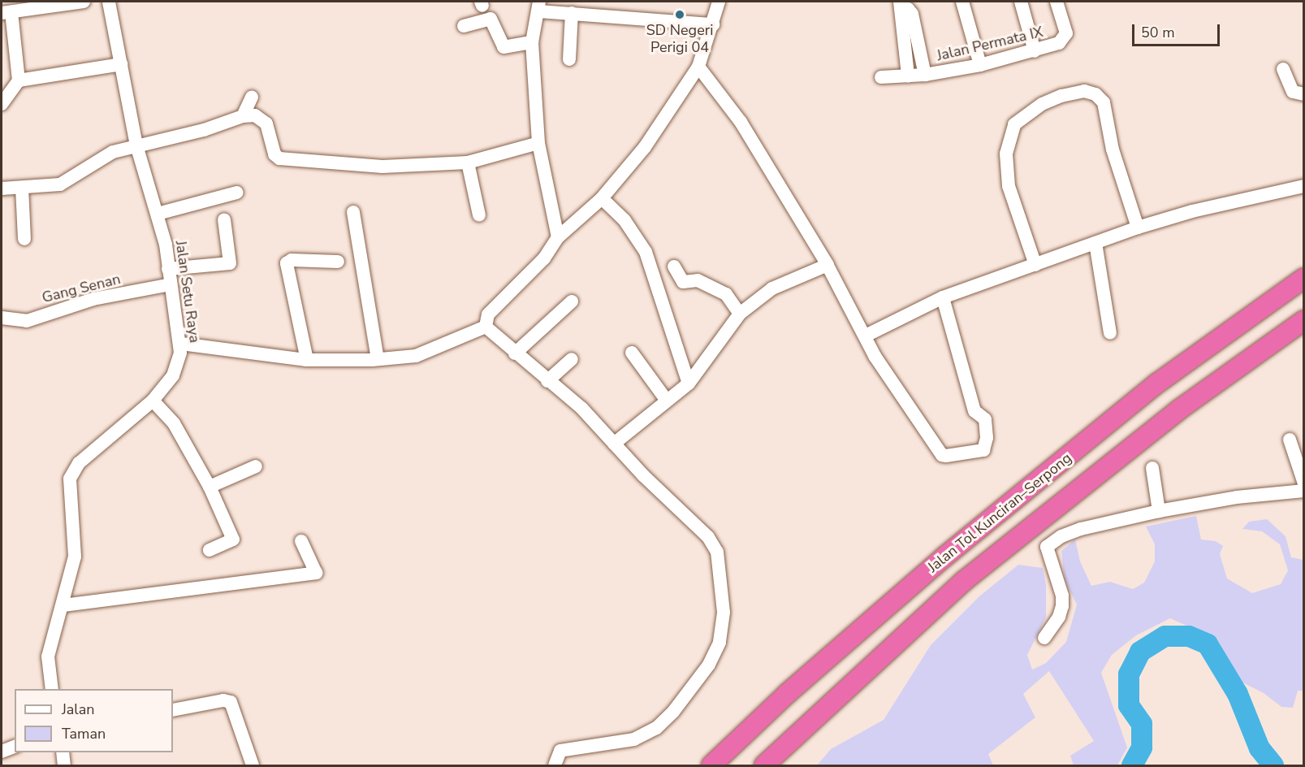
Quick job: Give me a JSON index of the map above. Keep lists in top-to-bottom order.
{
  "streets": {
    "highway": ["Jalan Tol Kunciran–Serpong"],
    "street": ["Jalan Permata IX", "Gang Senan", "Jalan Setu Raya"]
  },
  "crossings": [
    ["Gang Senan", "Jalan Setu Raya"]
  ],
  "places": ["SD Negeri Perigi 04"],
  "legend": ["Jalan", "Taman"],
  "scale_bar": "50 m"
}
